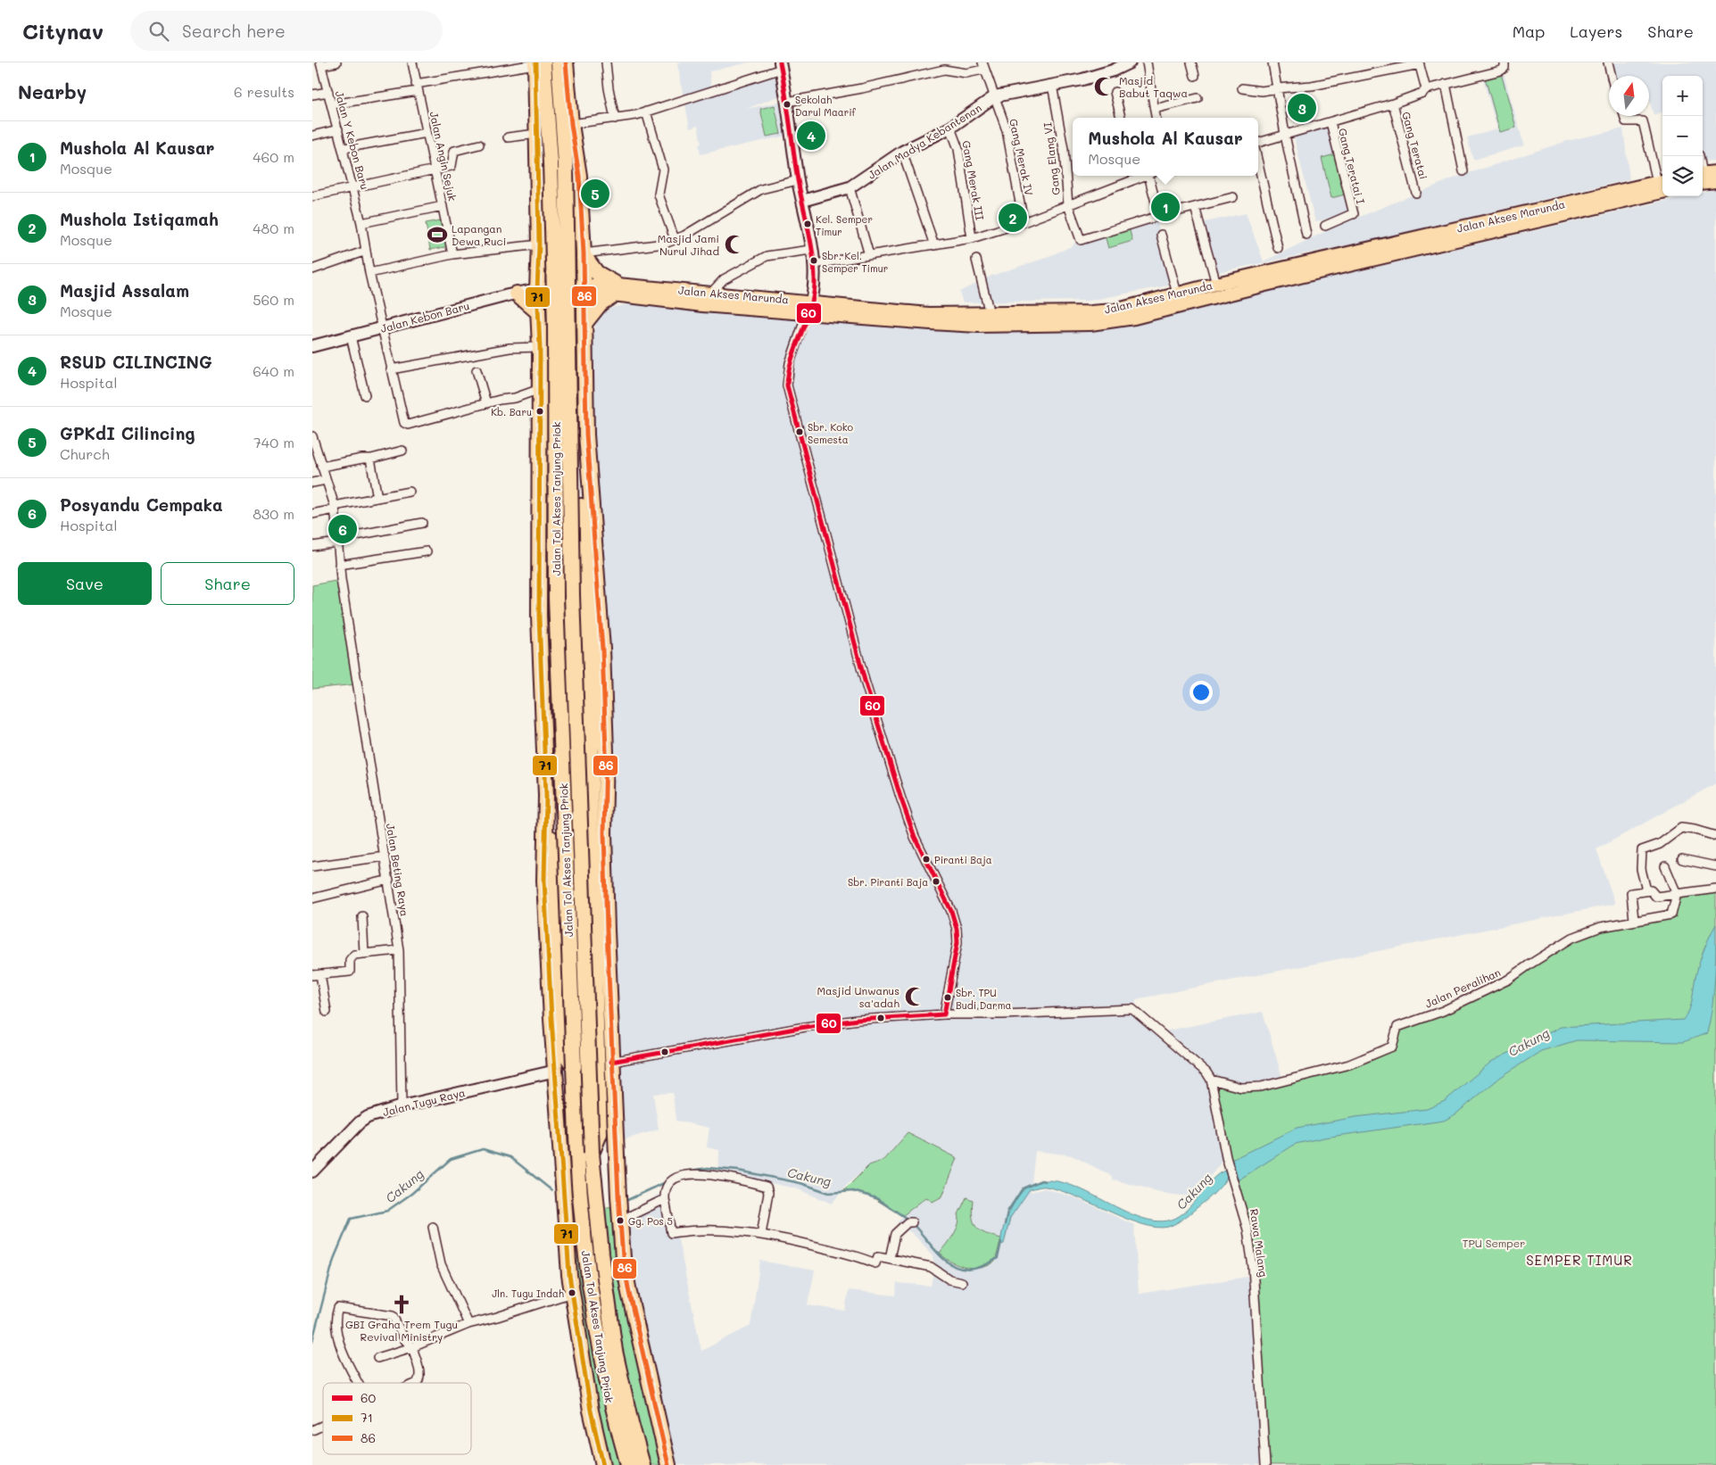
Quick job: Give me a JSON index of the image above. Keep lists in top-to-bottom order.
{
  "streets": {
    "highway": ["Jalan Tol Akses Tanjung Priok"],
    "main road": ["Jalan Akses Marunda"],
    "street": [
      "Jalan Y Kebon Baru",
      "Jalan Madya Kebantenan",
      "Gang Teratai",
      "Jalan Angin Sejuk",
      "Gang Merak IV",
      "Gang Elang VI",
      "Gang Teratai I",
      "Gang Merak III",
      "Jalan Kebon Baru",
      "Jalan Beting Raya",
      "Jalan Peralihan",
      "Jalan Tugu Raya",
      "Rawa Malang"
    ]
  },
  "crossings": [
    ["Jalan Madya Kebantenan", "Gang Merak IV"],
    ["Jalan Madya Kebantenan", "Gang Merak III"],
    ["Jalan Akses Marunda", "Jalan Kebon Baru"],
    ["Jalan Beting Raya", "Jalan Tugu Raya"],
    ["Jalan Peralihan", "Rawa Malang"]
  ],
  "districts": ["SEMPER TIMUR"],
  "water": ["Cakung"],
  "parks": ["TPU Semper"],
  "places": {
    "mosque": ["Masjid Babut Taqwa", "Masjid Jami Nurul Jihad", "Masjid Unwanus sa'adah"],
    "other": [
      "Sekolah Darul Maarif",
      "Kel. Semper Timur",
      "Sbr. Kel. Semper Timur",
      "Kb. Baru",
      "Sbr. Koko Semesta",
      "Piranti Baja",
      "Sbr. Piranti Baja",
      "Sbr. TPU Budi Darma",
      "Gg. Pos 5",
      "Jln. Tugu Indah"
    ],
    "sports": ["Lapangan Dewa Ruci"],
    "church": ["GBI Graha Trem Tugu Revival Ministry"]
  },
  "lines": ["transit line 60", "transit line 71", "transit line 86"],
  "legend": ["60", "71", "86"],
  "north": "top",
  "page": {
    "header": "Citynav",
    "search": "Search here",
    "nav": ["Map", "Layers", "Share"],
    "heading": ["Nearby", "6 results"],
    "map_buttons": ["+", "−"],
    "pins": [
      "3",
      "4",
      "5",
      "1",
      "2",
      "6"
    ],
    "popup": ["Mushola Al Kausar", "Mosque"],
    "list": [
      {
        "mark": "1",
        "name": "Mushola Al Kausar",
        "note": "Mosque",
        "value": "460 m"
      },
      {
        "mark": "2",
        "name": "Mushola Istiqamah",
        "note": "Mosque",
        "value": "480 m"
      },
      {
        "mark": "3",
        "name": "Masjid Assalam",
        "note": "Mosque",
        "value": "560 m"
      },
      {
        "mark": "4",
        "name": "RSUD CILINCING",
        "note": "Hospital",
        "value": "640 m"
      },
      {
        "mark": "5",
        "name": "GPKdI Cilincing",
        "note": "Church",
        "value": "740 m"
      },
      {
        "mark": "6",
        "name": "Posyandu Cempaka",
        "note": "Hospital",
        "value": "830 m"
      }
    ],
    "buttons": ["Save", "Share"]
  }
}
